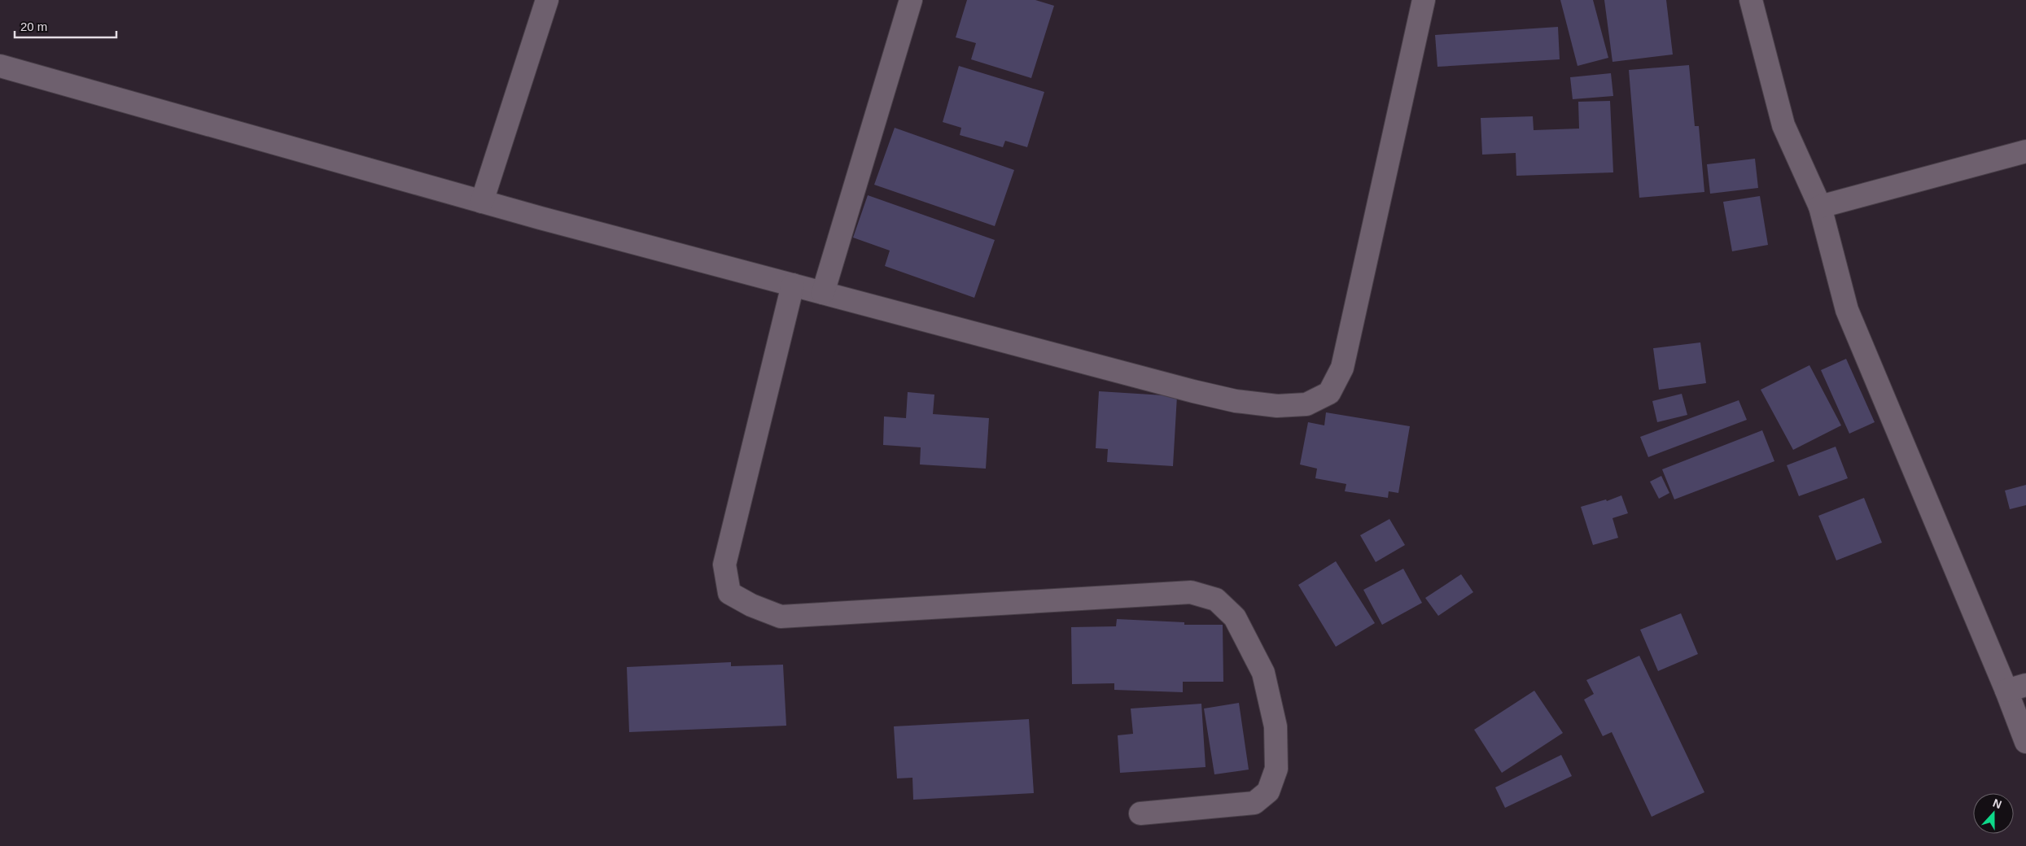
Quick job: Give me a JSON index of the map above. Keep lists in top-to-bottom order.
{
  "scale_bar": "20 m",
  "north": "top"
}
